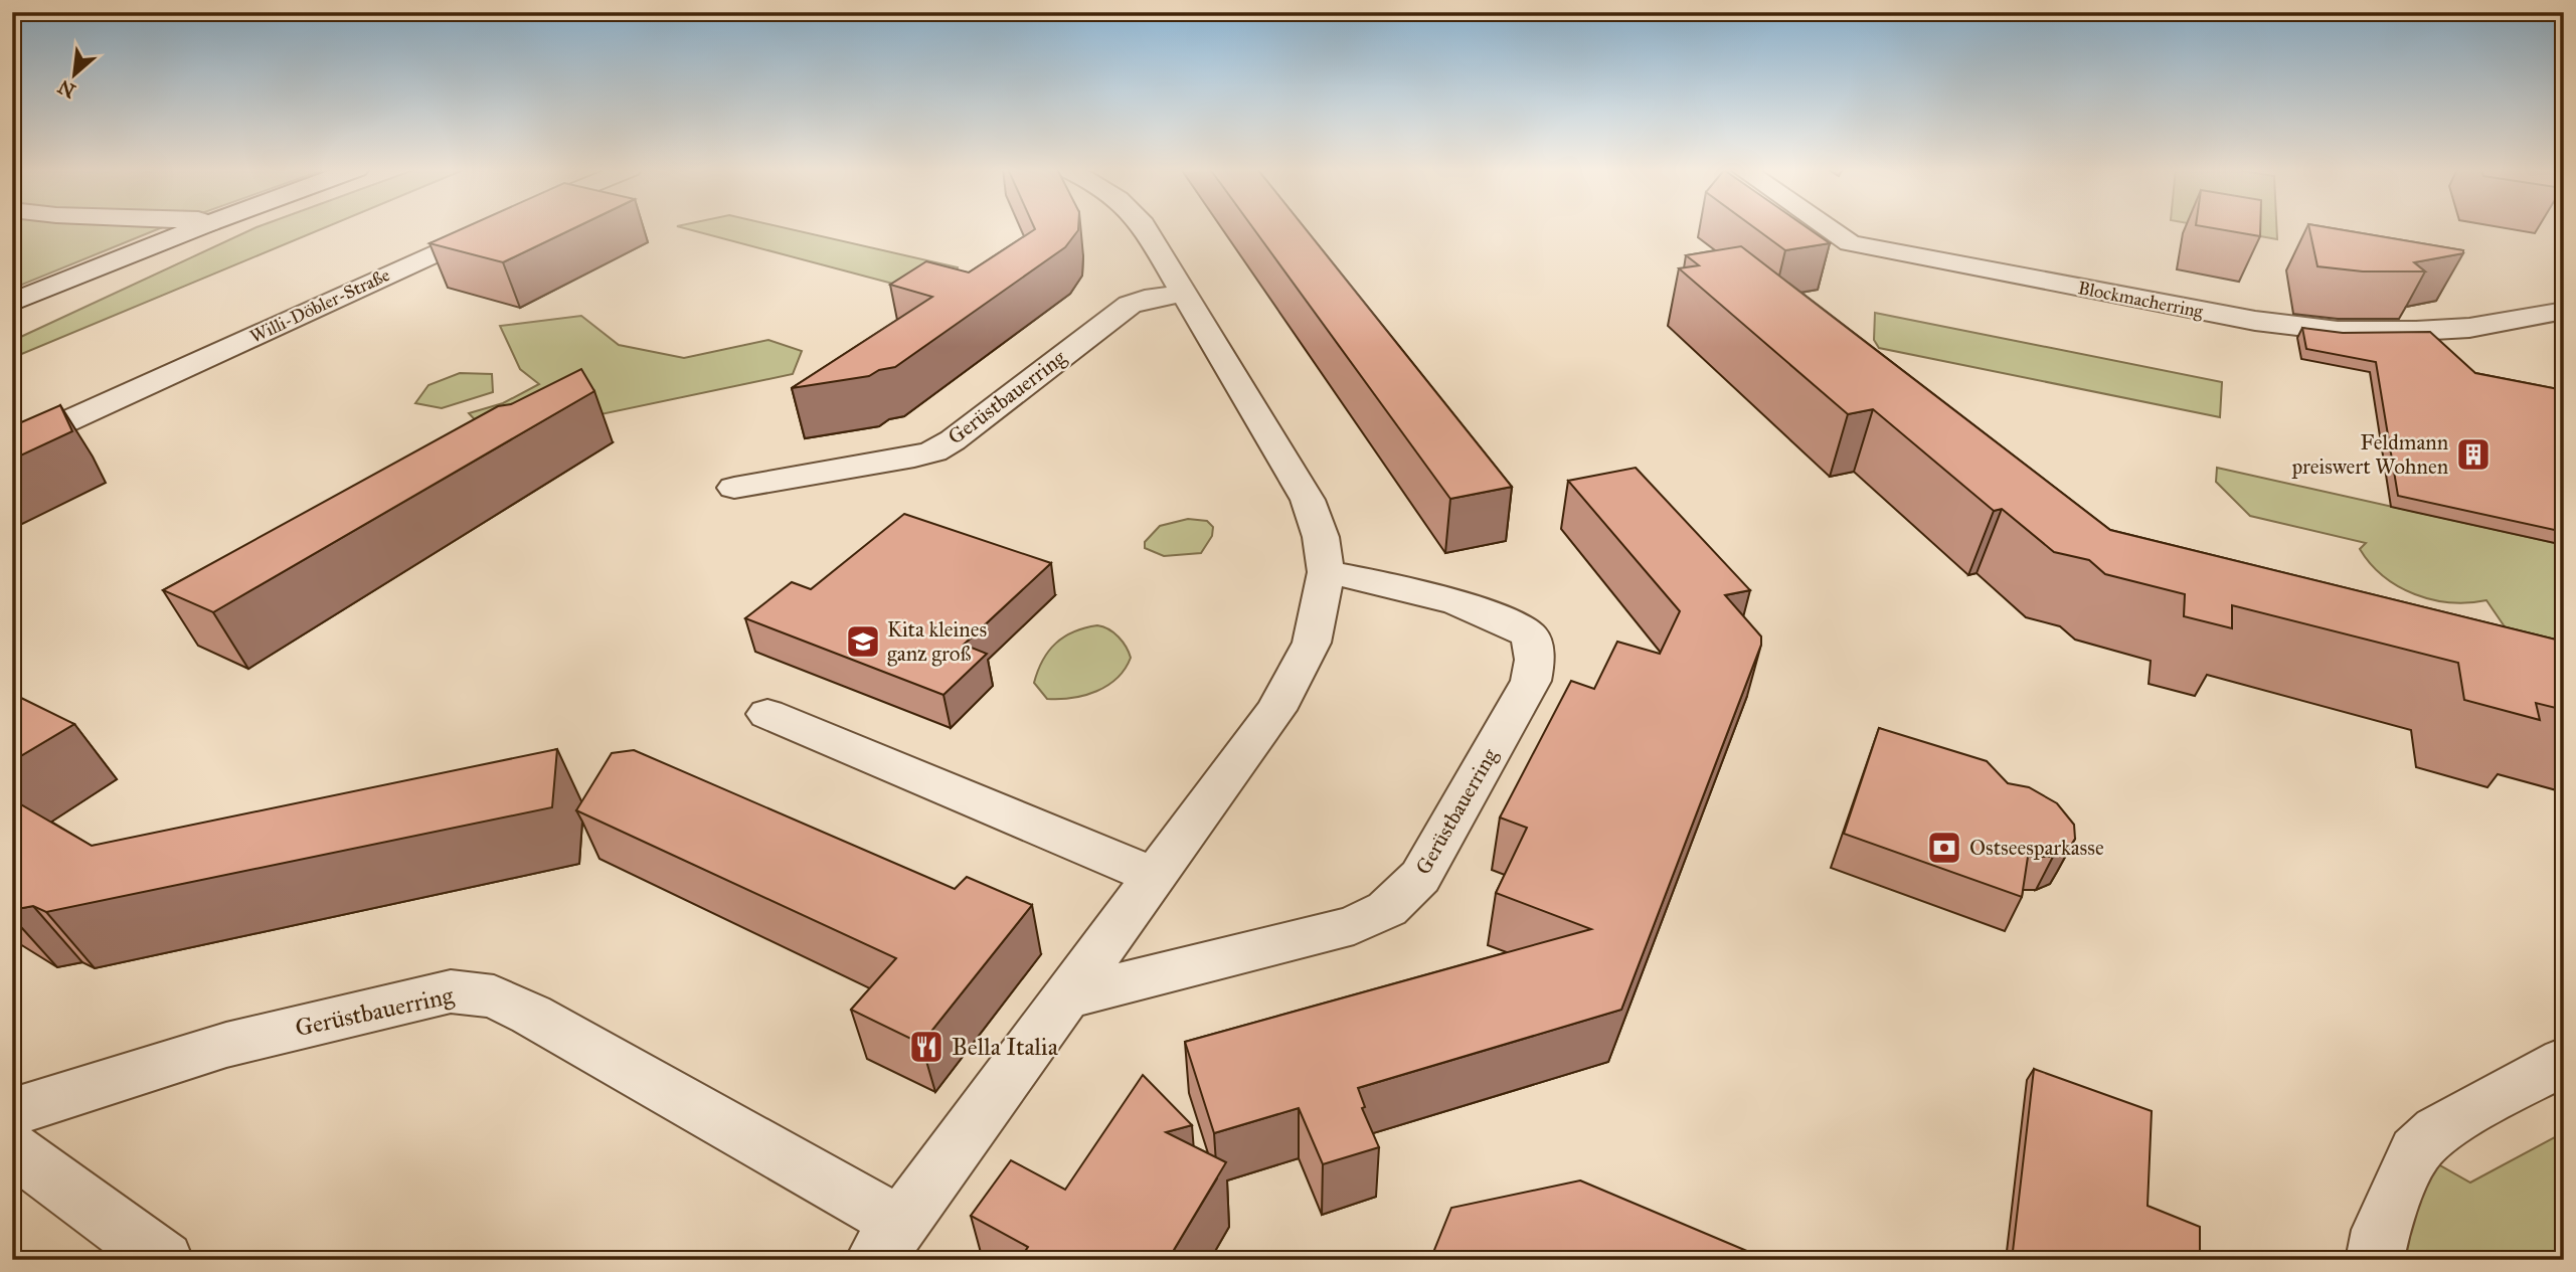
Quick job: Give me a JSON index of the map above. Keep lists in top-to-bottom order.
{
  "streets": {
    "street": ["Blockmacherring", "Willi-Döbler-Straße", "Gerüstbauerring"]
  },
  "places": {
    "building": ["Feldmann preiswert Wohnen"],
    "school or university": ["Kita kleines ganz groß"],
    "bank": ["Ostseesparkasse"],
    "restaurant": ["Bella Italia"]
  },
  "north": "bottom left"
}
